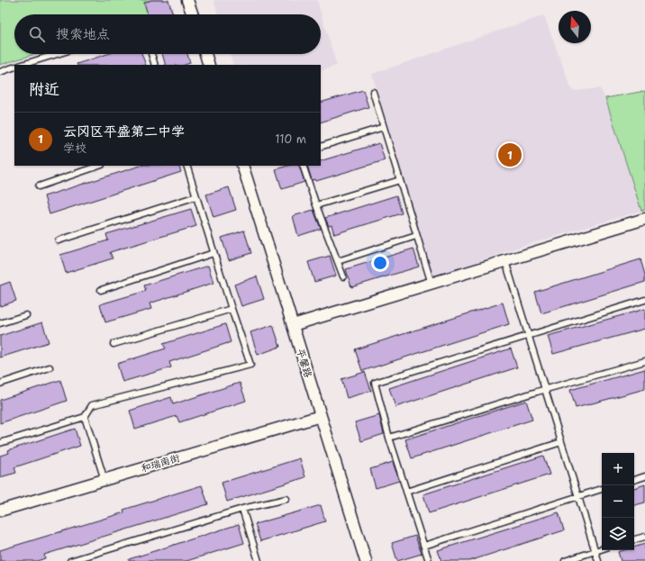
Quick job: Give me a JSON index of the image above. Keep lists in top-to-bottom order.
{
  "streets": {
    "street": ["平馨路", "和瑞南街"]
  },
  "crossings": [
    ["平馨路", "和瑞南街"]
  ],
  "north": "top",
  "page": {
    "search": "搜索地点",
    "heading": "附近",
    "list": [
      {
        "mark": "1",
        "name": "云冈区平盛第二中学",
        "note": "学校",
        "value": "110 m"
      }
    ],
    "pins": "1",
    "map_buttons": ["+", "−"]
  }
}
